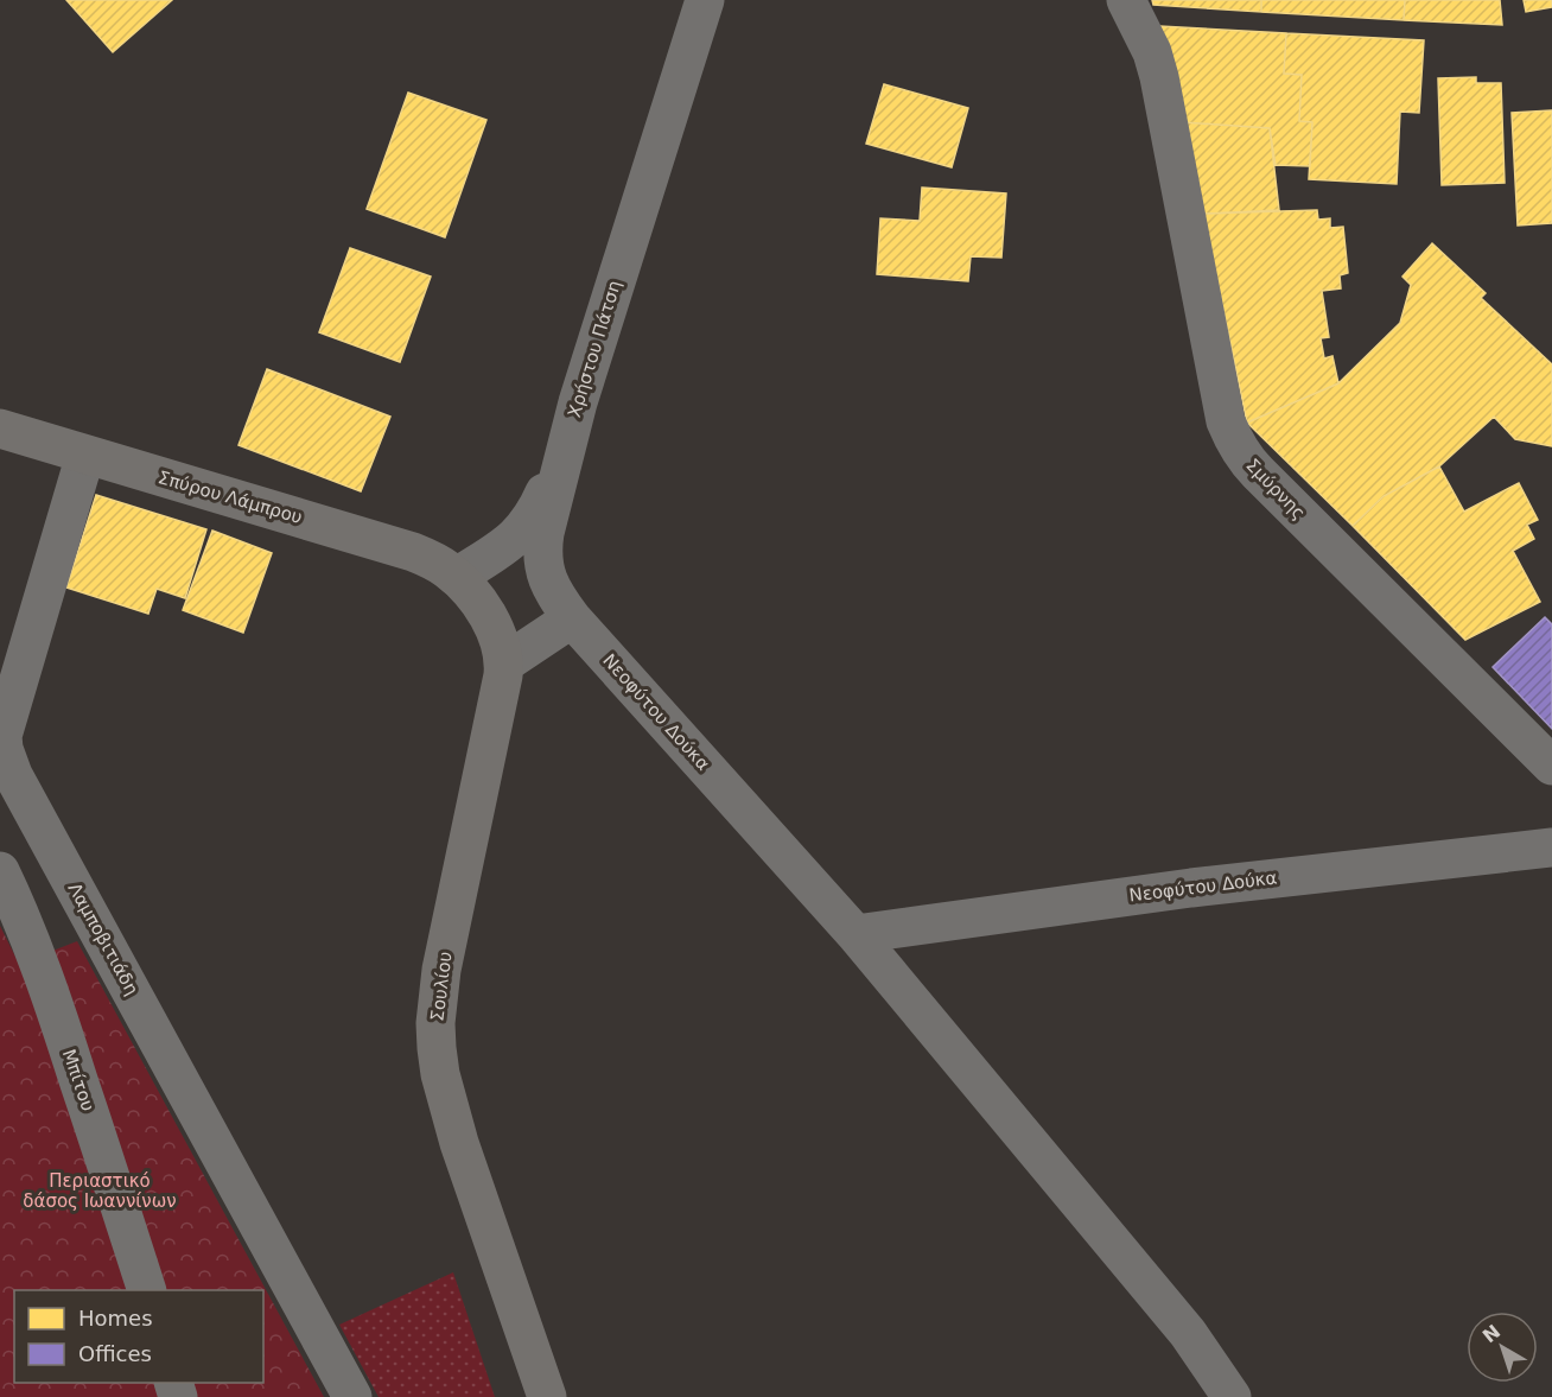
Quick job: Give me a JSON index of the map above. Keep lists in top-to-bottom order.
{
  "streets": {
    "main road": ["Σπύρου Λάμπρου", "Σουλίου"],
    "street": [
      "Χρήστου Πάτση",
      "Σμύρνης",
      "Νεοφύτου Δούκα",
      "Λαμποβιτιάδη",
      "Μπίτου"
    ]
  },
  "crossings": [
    ["Χρήστου Πάτση", "Νεοφύτου Δούκα"],
    ["Σπύρου Λάμπρου", "Λαμποβιτιάδη"],
    ["Σπύρου Λάμπρου", "Σουλίου"]
  ],
  "parks": ["Περιαστικό δάσος Ιωαννίνων"],
  "legend": ["Homes", "Offices"],
  "north": "top left"
}
